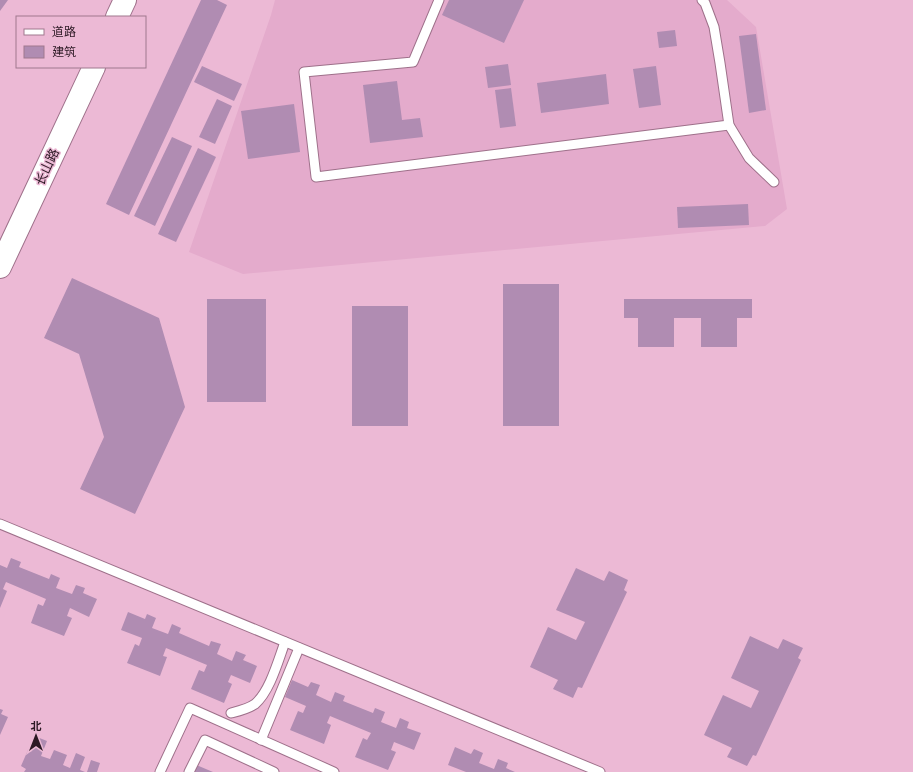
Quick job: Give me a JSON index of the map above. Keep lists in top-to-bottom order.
{
  "streets": {
    "street": ["长山路"]
  },
  "legend": ["道路", "建筑"],
  "north": "top"
}
